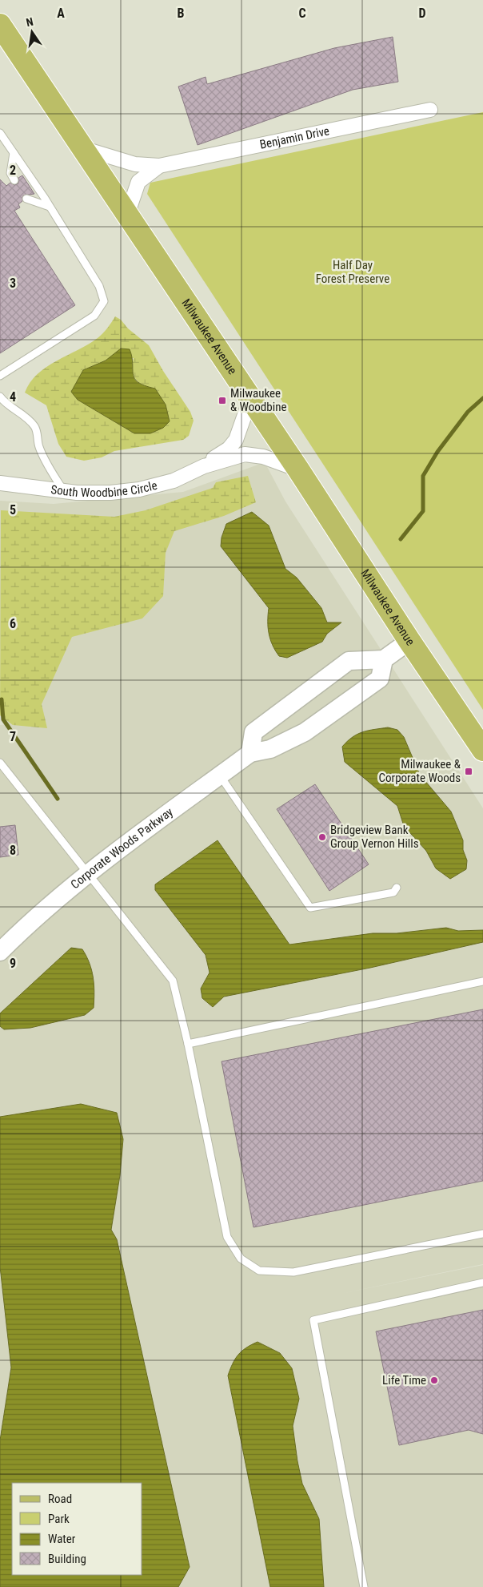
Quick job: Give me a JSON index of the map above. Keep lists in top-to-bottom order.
{
  "streets": {
    "main road": ["Milwaukee Avenue"],
    "street": ["Benjamin Drive", "South Woodbine Circle", "Corporate Woods Parkway"]
  },
  "crossings": [
    ["Benjamin Drive", "Milwaukee Avenue"],
    ["Milwaukee Avenue", "South Woodbine Circle"]
  ],
  "parks": ["Half Day Forest Preserve"],
  "places": {
    "transit": ["Milwaukee & Woodbine", "Milwaukee & Corporate Woods"],
    "other": ["Bridgeview Bank Group Vernon Hills", "Life Time"]
  },
  "legend": [
    "Road",
    "Park",
    "Water",
    "Building"
  ],
  "north": "top",
  "grid": {
    "columns": [
      "A",
      "B",
      "C",
      "D"
    ],
    "rows": [
      "2",
      "3",
      "4",
      "5",
      "6",
      "7",
      "8",
      "9"
    ]
  }
}
